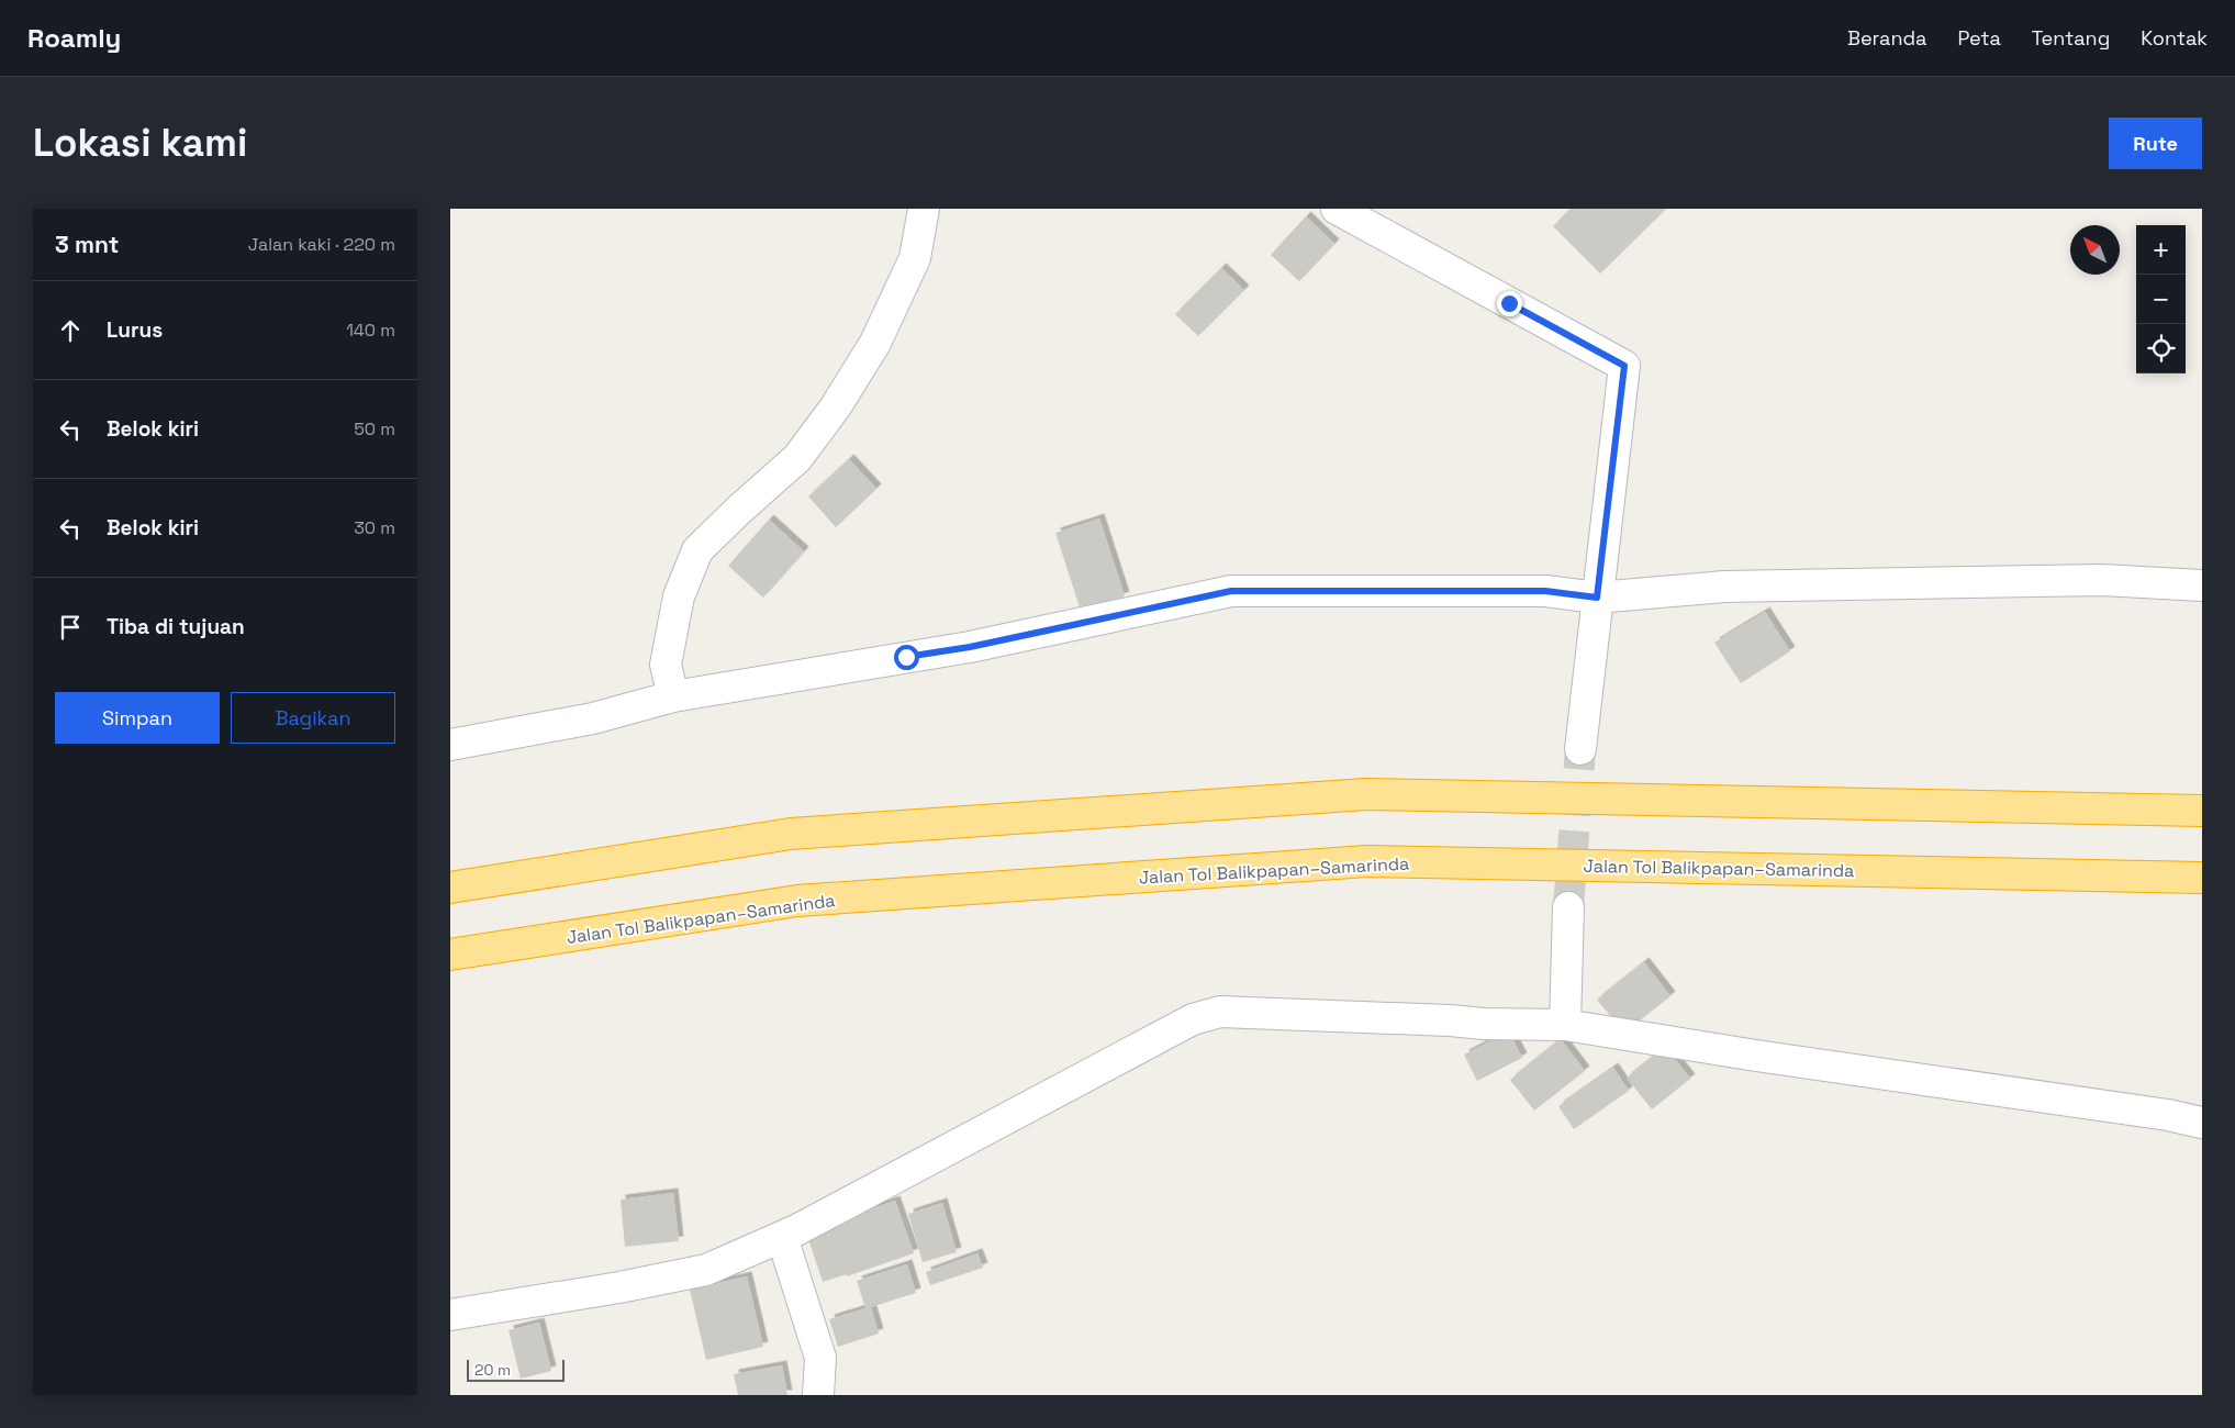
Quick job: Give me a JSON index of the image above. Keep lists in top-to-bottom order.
{
  "streets": {
    "highway": ["Jalan Tol Balikpapan–Samarinda"]
  },
  "scale_bar": "20 m",
  "north": "top left",
  "page": {
    "header": "Roamly",
    "nav": [
      "Beranda",
      "Peta",
      "Tentang",
      "Kontak"
    ],
    "buttons": [
      "Rute",
      ["Simpan", "Bagikan"]
    ],
    "title": "Lokasi kami",
    "heading": ["3 mnt", "Jalan kaki · 220 m"],
    "map_buttons": ["+", "−"],
    "list": [
      ["Lurus", "140 m"],
      ["Belok kiri", "50 m"],
      ["Belok kiri", "30 m"],
      "Tiba di tujuan"
    ],
    "scale": "20 m"
  }
}
